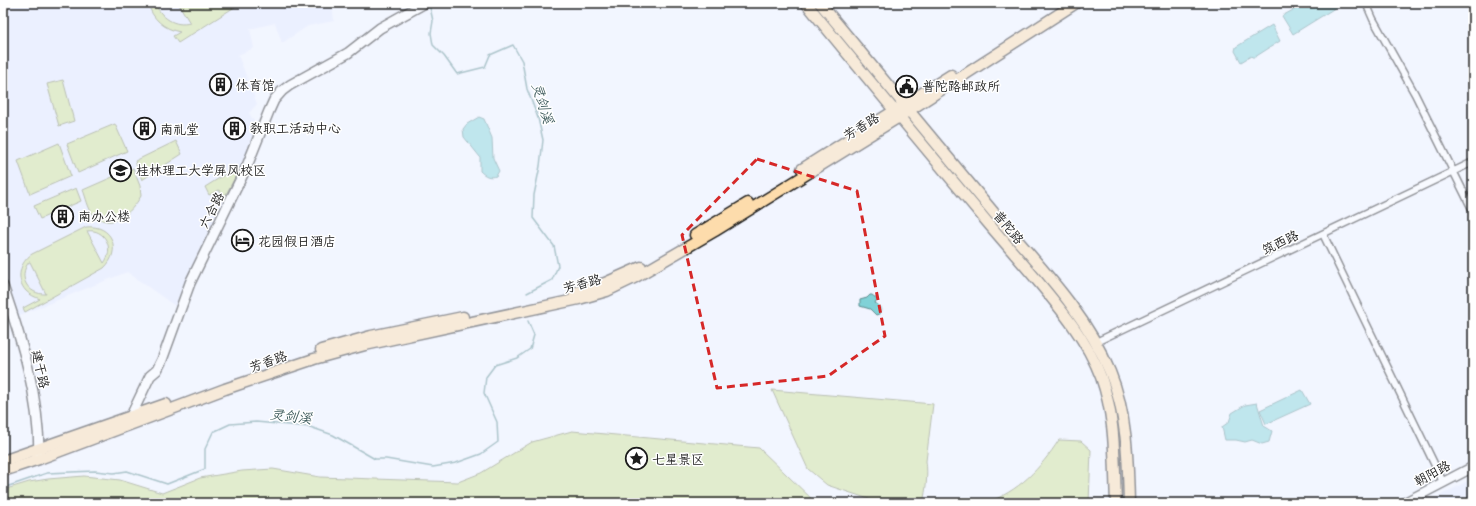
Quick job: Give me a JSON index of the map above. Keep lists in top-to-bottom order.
{
  "streets": {
    "main road": ["芳香路", "普陀路"],
    "street": [
      "六合路",
      "筑西路",
      "建干路",
      "朝阳路"
    ]
  },
  "crossings": [
    ["芳香路", "六合路"],
    ["芳香路", "普陀路"],
    ["芳香路", "建干路"],
    ["普陀路", "筑西路"]
  ],
  "water": ["灵剑溪"],
  "places": {
    "building": [
      "体育馆",
      "教职工活动中心",
      "南礼堂",
      "南办公楼"
    ],
    "public building": ["普陀路邮政所"],
    "school or university": ["桂林理工大学屏风校区"],
    "hotel": ["花园假日酒店"],
    "place": ["七星景区"]
  }
}
